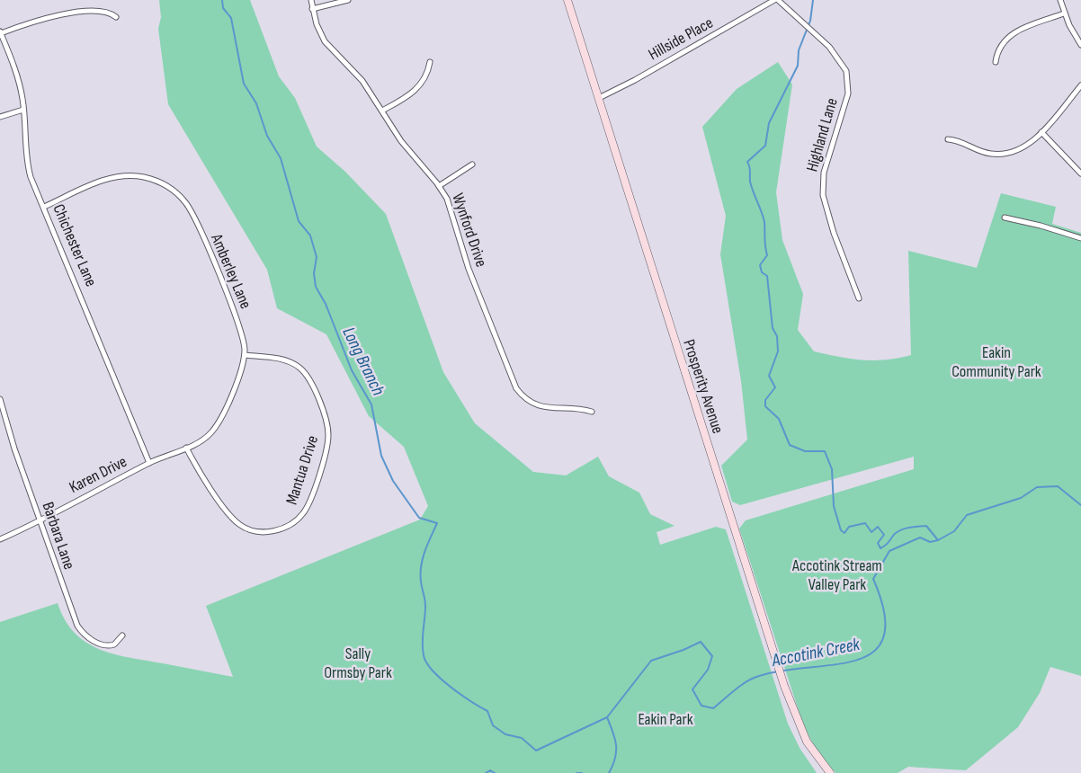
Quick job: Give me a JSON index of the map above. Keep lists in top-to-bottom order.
{
  "streets": {
    "main road": ["Prosperity Avenue"],
    "street": [
      "Hillside Place",
      "Highland Lane",
      "Wynford Drive",
      "Chichester Lane",
      "Amberley Lane",
      "Mantua Drive",
      "Karen Drive",
      "Barbara Lane"
    ]
  },
  "crossings": [
    ["Hillside Place", "Prosperity Avenue"],
    ["Chichester Lane", "Amberley Lane"],
    ["Chichester Lane", "Karen Drive"],
    ["Amberley Lane", "Mantua Drive"],
    ["Amberley Lane", "Karen Drive"],
    ["Karen Drive", "Barbara Lane"]
  ],
  "water": ["Long Branch", "Accotink Creek"],
  "parks": [
    "Eakin Community Park",
    "Accotink Stream Valley Park",
    "Sally Ormsby Park",
    "Eakin Park"
  ]
}
